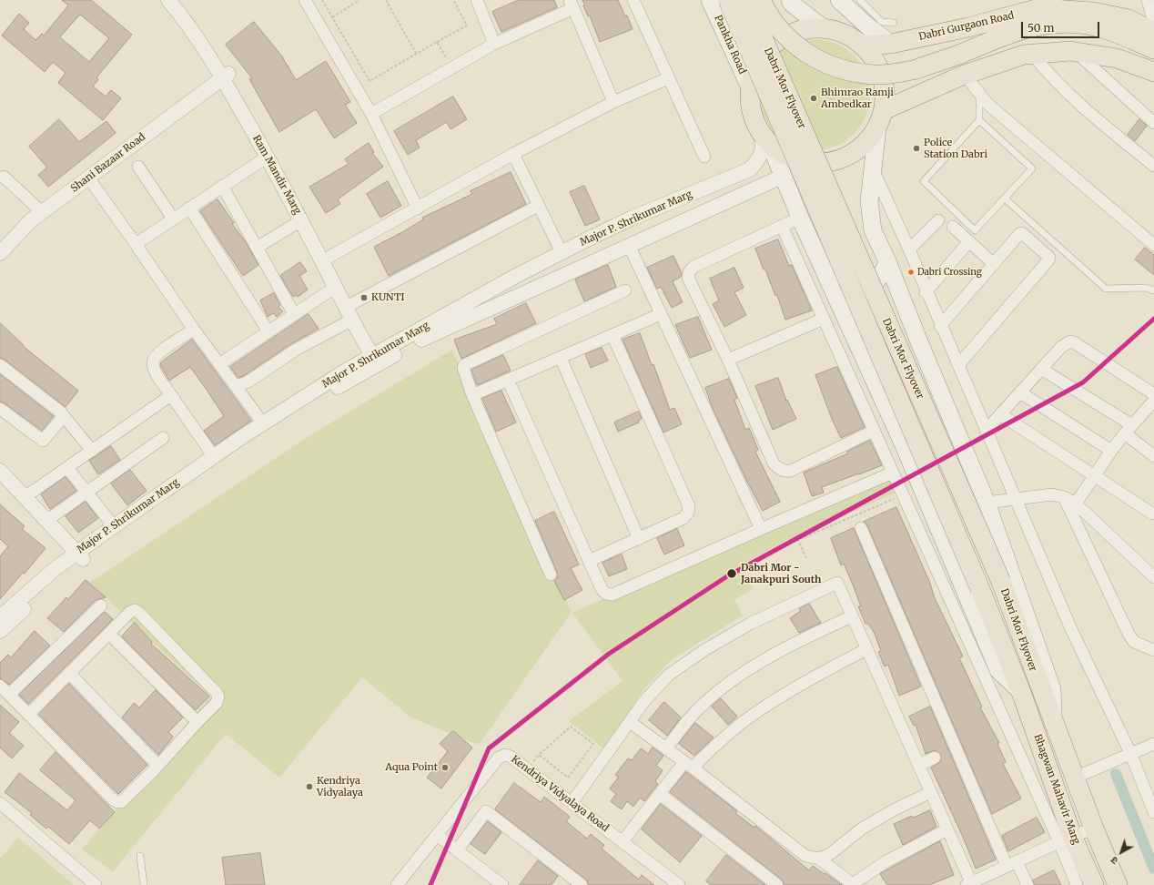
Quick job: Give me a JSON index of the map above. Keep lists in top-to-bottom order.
{
  "streets": {
    "main road": [
      "Dabri Gurgaon Road",
      "Pankha Road",
      "Dabri Mor Flyover",
      "Bhagwan Mahavir Marg"
    ],
    "street": [
      "Shani Bazaar Road",
      "Ram Mandir Marg",
      "Major P. Shrikumar Marg",
      "Kendriya Vidyalaya Road"
    ]
  },
  "crossings": [
    ["Dabri Mor Flyover", "Bhagwan Mahavir Marg"],
    ["Shani Bazaar Road", "Ram Mandir Marg"],
    ["Ram Mandir Marg", "Major P. Shrikumar Marg"]
  ],
  "places": [
    "Bhimrao Ramji Ambedkar",
    "Police Station Dabri",
    "Dabri Crossing",
    "KUNTI",
    "Dabri Mor - Janakpuri South",
    "Aqua Point",
    "Kendriya Vidyalaya"
  ],
  "scale_bar": "50 m",
  "north": "bottom left"
}
